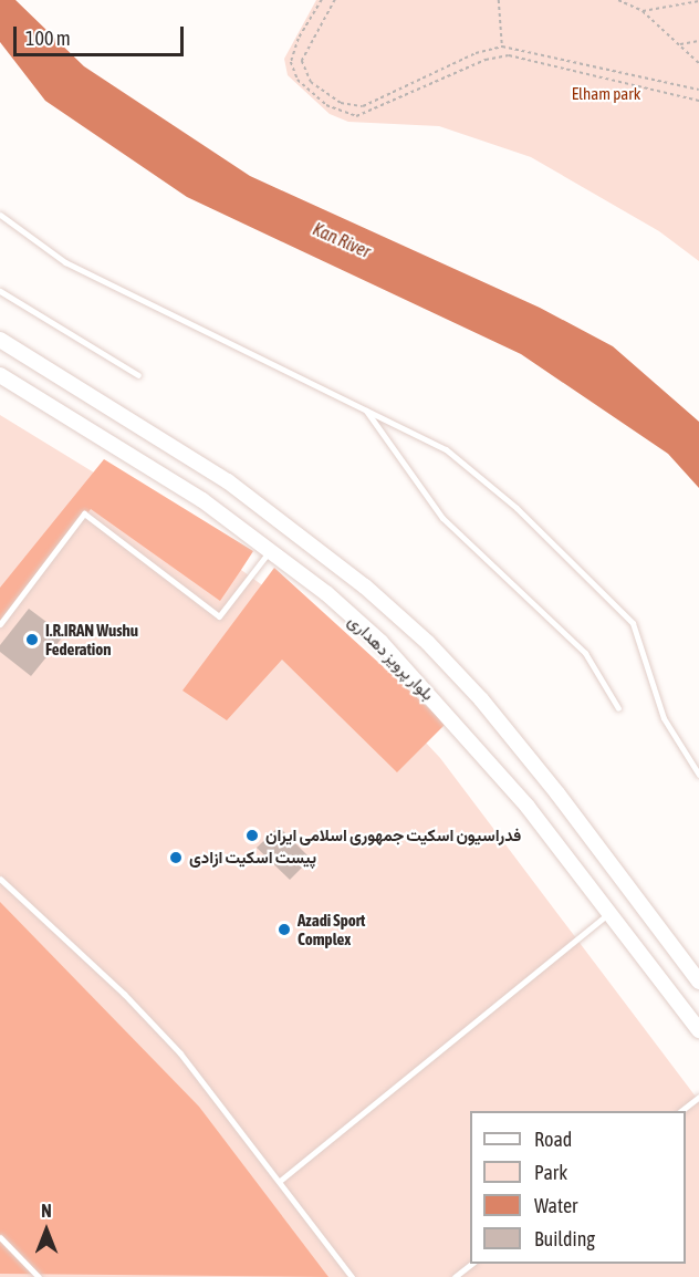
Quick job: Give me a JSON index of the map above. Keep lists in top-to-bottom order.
{
  "streets": {
    "main road": ["بلوار پرویز دهداری"]
  },
  "water": ["Kan River"],
  "parks": ["Elham park"],
  "places": [
    "I.R.IRAN Wushu Federation",
    "فدراسیون اسکیت جمهوری اسلامی ایران",
    "پیست اسکیت ازادی",
    "Azadi Sport Complex"
  ],
  "legend": [
    "Road",
    "Park",
    "Water",
    "Building"
  ],
  "scale_bar": "100 m",
  "north": "top"
}
